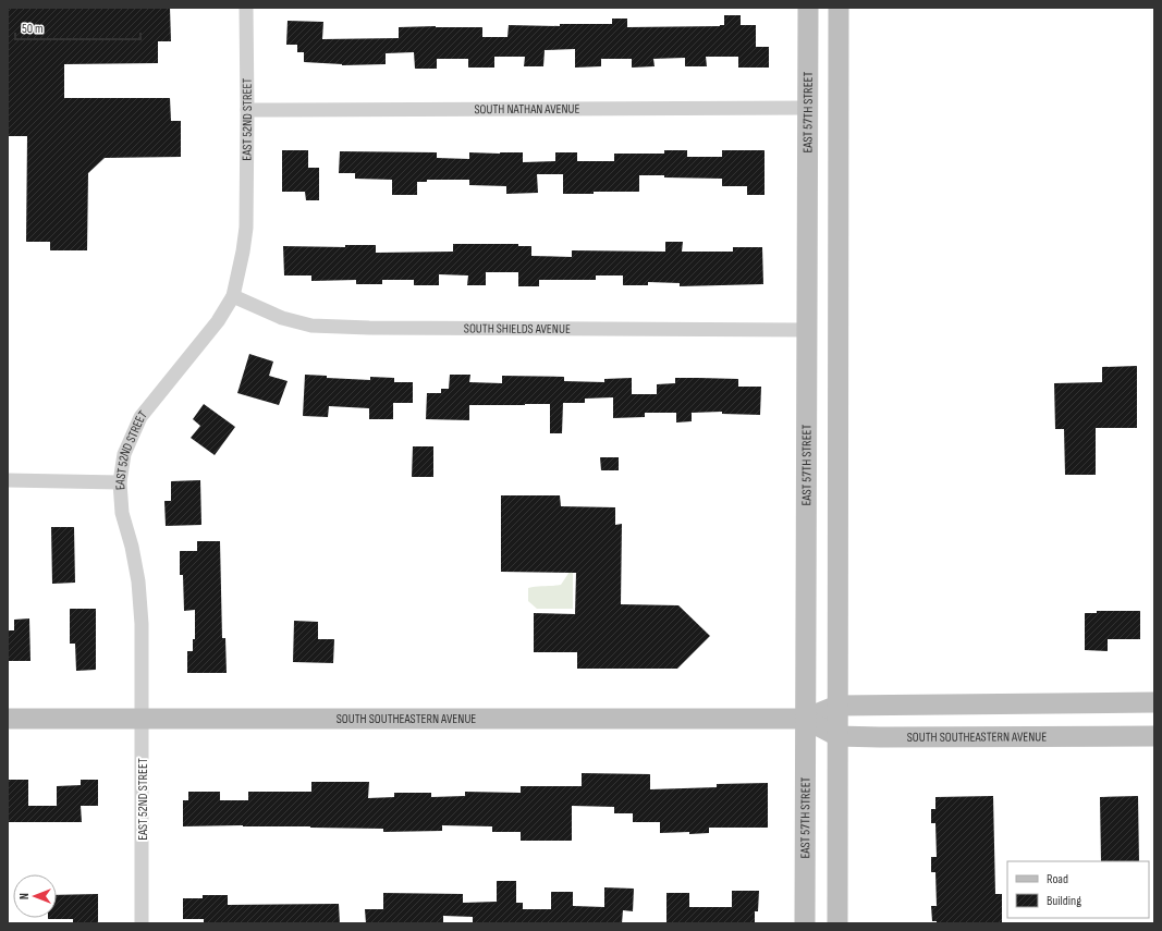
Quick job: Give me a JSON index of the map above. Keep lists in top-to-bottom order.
{
  "streets": {
    "main road": ["EAST 57TH STREET", "SOUTH SOUTHEASTERN AVENUE"],
    "street": ["SOUTH NATHAN AVENUE", "EAST 52ND STREET", "SOUTH SHIELDS AVENUE"]
  },
  "crossings": [
    ["SOUTH NATHAN AVENUE", "EAST 57TH STREET"],
    ["SOUTH NATHAN AVENUE", "EAST 52ND STREET"],
    ["EAST 57TH STREET", "SOUTH SHIELDS AVENUE"],
    ["EAST 57TH STREET", "SOUTH SOUTHEASTERN AVENUE"],
    ["EAST 52ND STREET", "SOUTH SHIELDS AVENUE"],
    ["EAST 52ND STREET", "SOUTH SOUTHEASTERN AVENUE"]
  ],
  "legend": ["Road", "Building"],
  "scale_bar": "50 m",
  "north": "left"
}
